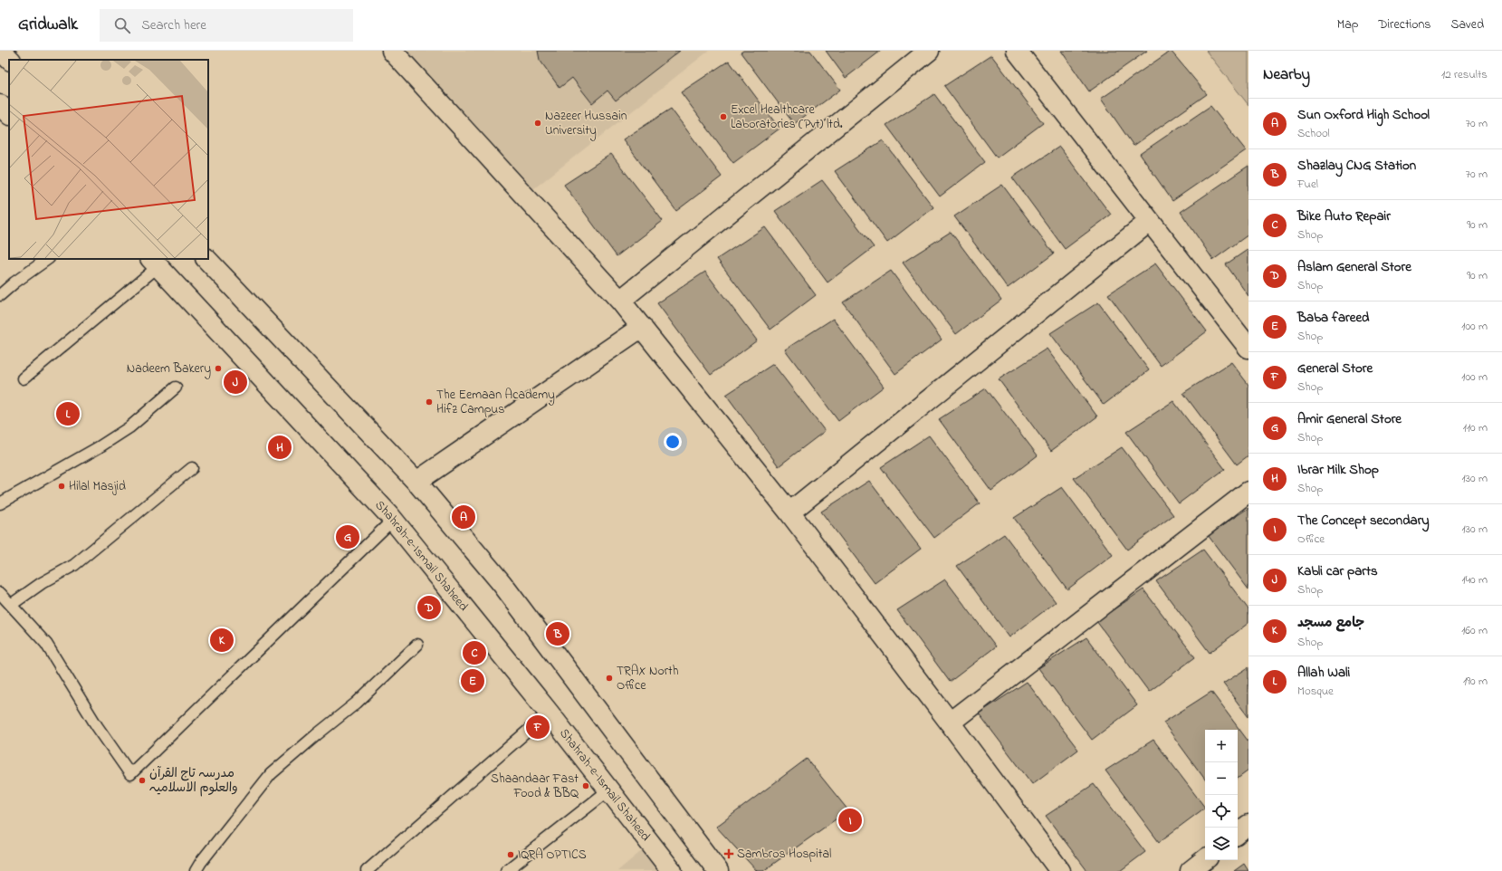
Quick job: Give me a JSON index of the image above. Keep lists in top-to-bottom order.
{
  "streets": {
    "street": ["Shahrah-e-Ismail Shaheed"]
  },
  "places": {
    "other": [
      "Excel Healthcare Laboratories (Pvt) ltd.",
      "Nazeer Hussain University",
      "Nadeem Bakery",
      "The Eemaan Academy Hifz Campus",
      "Hilal Masjid",
      "TRAX North Office",
      "مدرسہ تاج القرآن والعلوم الاسلامیہ",
      "Shaandaar Fast Food & BBQ",
      "IQRA OPTICS"
    ],
    "health": ["Sambros Hospital"]
  },
  "page": {
    "header": "Gridwalk",
    "search": "Search here",
    "nav": ["Map", "Directions", "Saved"],
    "heading": ["Nearby", "12 results"],
    "list": [
      {
        "mark": "A",
        "name": "Sun Oxford High School",
        "note": "School",
        "value": "70 m"
      },
      {
        "mark": "B",
        "name": "Shazlay CNG Station",
        "note": "Fuel",
        "value": "70 m"
      },
      {
        "mark": "C",
        "name": "Bike Auto Repair",
        "note": "Shop",
        "value": "90 m"
      },
      {
        "mark": "D",
        "name": "Aslam General Store",
        "note": "Shop",
        "value": "90 m"
      },
      {
        "mark": "E",
        "name": "Baba fareed",
        "note": "Shop",
        "value": "100 m"
      },
      {
        "mark": "F",
        "name": "General Store",
        "note": "Shop",
        "value": "100 m"
      },
      {
        "mark": "G",
        "name": "Amir General Store",
        "note": "Shop",
        "value": "110 m"
      },
      {
        "mark": "H",
        "name": "Ibrar Milk Shop",
        "note": "Shop",
        "value": "130 m"
      },
      {
        "mark": "I",
        "name": "The Concept secondary",
        "note": "Office",
        "value": "130 m"
      },
      {
        "mark": "J",
        "name": "Kabli car parts",
        "note": "Shop",
        "value": "140 m"
      },
      {
        "mark": "K",
        "name": "جامع مسجد",
        "note": "Shop",
        "value": "160 m"
      },
      {
        "mark": "L",
        "name": "Allah Wali",
        "note": "Mosque",
        "value": "190 m"
      }
    ],
    "pins": [
      "J",
      "L",
      "H",
      "A",
      "G",
      "D",
      "B",
      "K",
      "C",
      "E",
      "F",
      "I"
    ],
    "map_buttons": ["+", "−"]
  }
}
